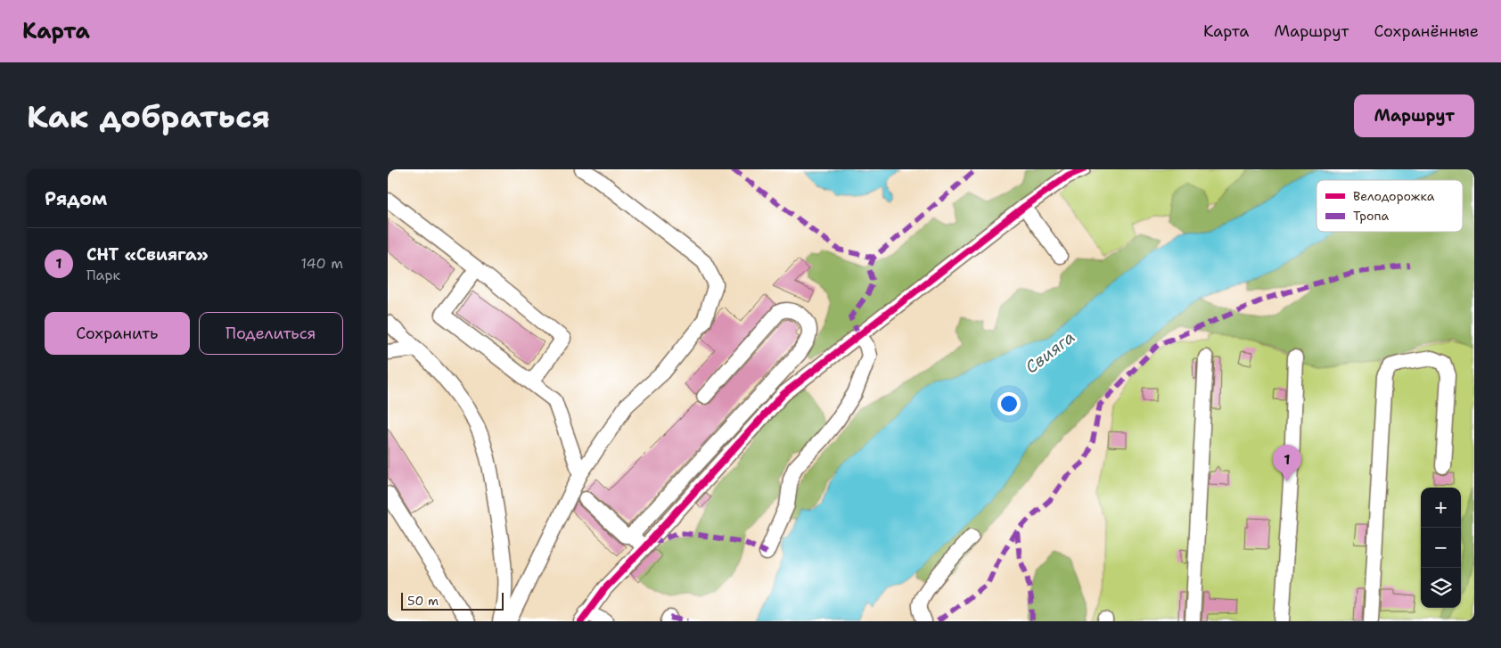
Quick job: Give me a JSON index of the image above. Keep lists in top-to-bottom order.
{
  "water": ["Свияга"],
  "legend": ["Велодорожка", "Тропа"],
  "scale_bar": "50 m",
  "page": {
    "header": "Карта",
    "nav": ["Карта", "Маршрут", "Сохранённые"],
    "buttons": [
      "Маршрут",
      ["Сохранить", "Поделиться"]
    ],
    "title": "Как добраться",
    "heading": "Рядом",
    "list": [
      {
        "mark": "1",
        "name": "СНТ «Свияга»",
        "note": "Парк",
        "value": "140 m"
      }
    ],
    "pins": "1",
    "map_buttons": ["+", "−"],
    "scale": "50 m"
  }
}
